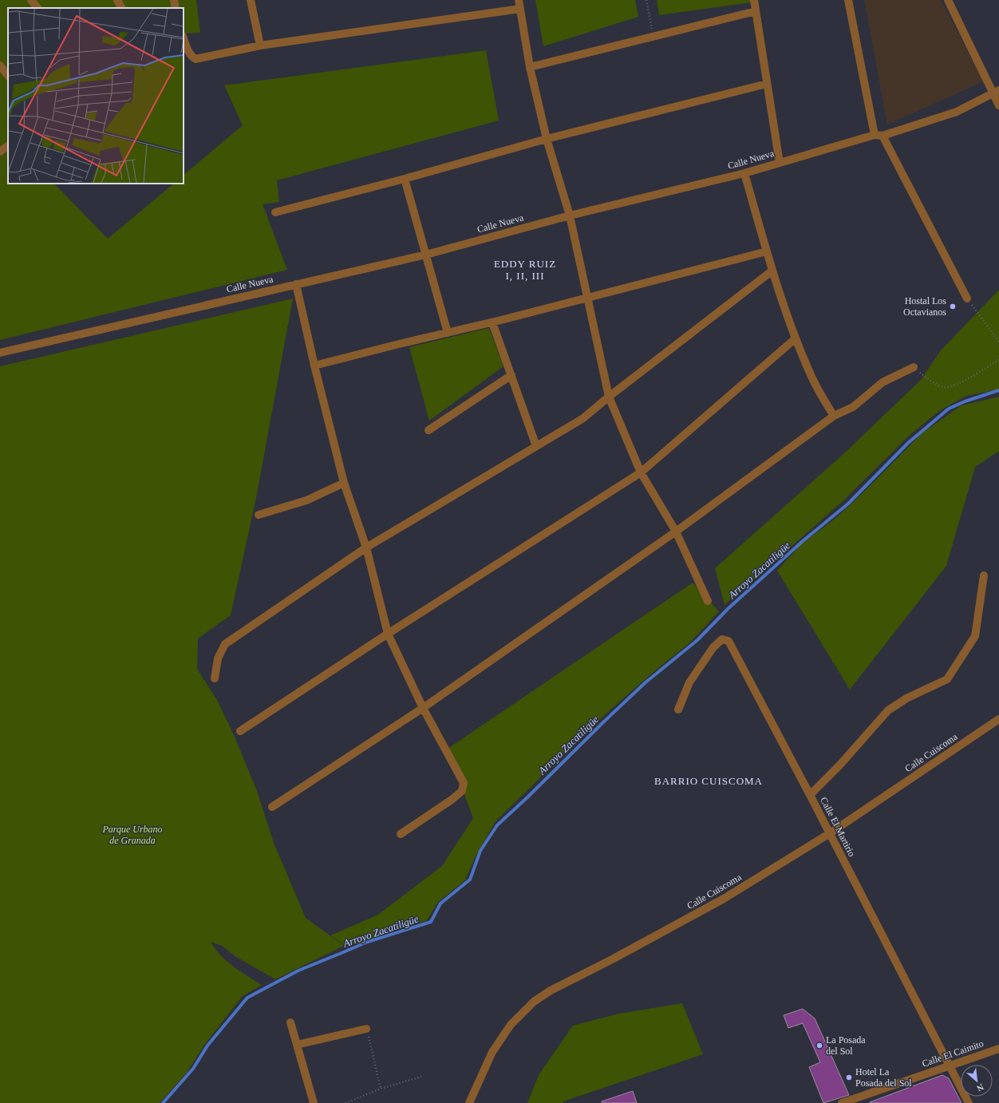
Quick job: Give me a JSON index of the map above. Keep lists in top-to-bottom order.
{
  "streets": {
    "street": [
      "Calle Nueva",
      "Calle Cuiscoma",
      "Calle El Martirio",
      "Calle El Caimito"
    ]
  },
  "crossings": [
    ["Calle Cuiscoma", "Calle El Martirio"],
    ["Calle El Martirio", "Calle El Caimito"]
  ],
  "districts": ["EDDY RUIZ I, II, III", "BARRIO CUISCOMA"],
  "water": ["Arroyo Zacatiligüe"],
  "parks": ["Parque Urbano de Granada"],
  "places": ["Hostal Los Octavianos", "La Posada del Sol", "Hotel La Posada del Sol"],
  "north": "bottom right"
}
